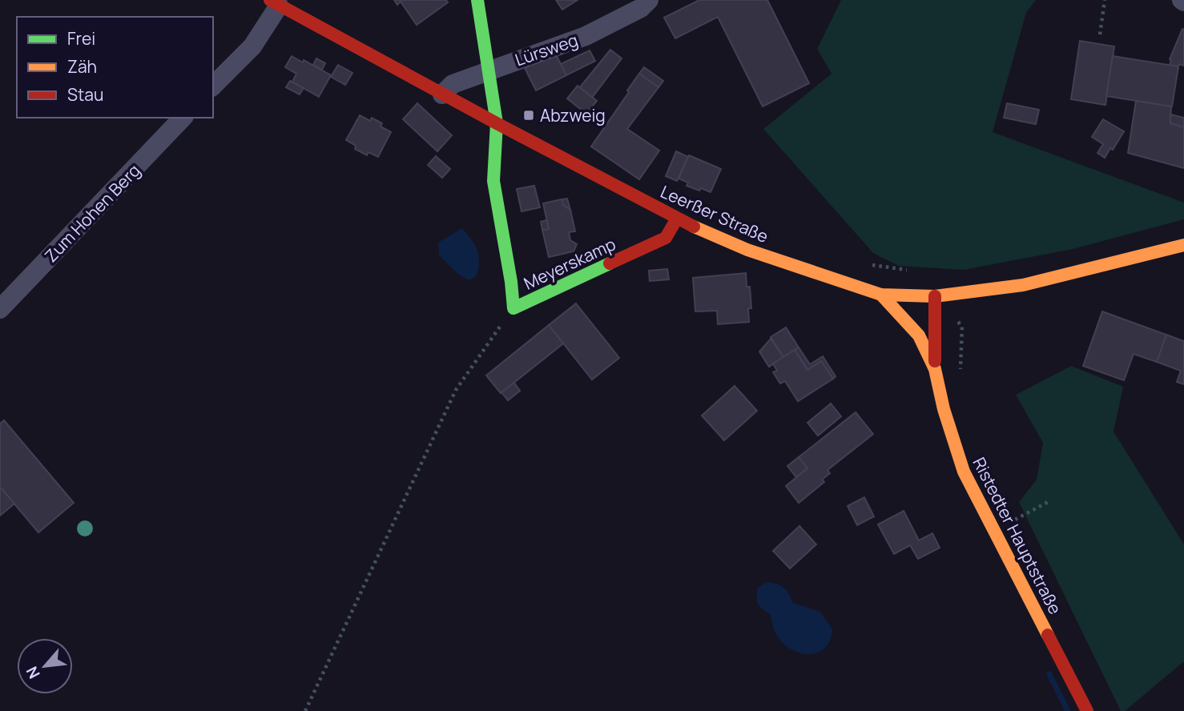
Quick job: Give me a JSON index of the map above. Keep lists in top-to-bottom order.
{
  "streets": {
    "street": [
      "Lürsweg",
      "Zum Hohen Berg",
      "Leerßer Straße",
      "Meyerskamp",
      "Ristedter Hauptstraße"
    ]
  },
  "crossings": [
    ["Lürsweg", "Leerßer Straße"],
    ["Lürsweg", "Meyerskamp"],
    ["Leerßer Straße", "Meyerskamp"],
    ["Leerßer Straße", "Ristedter Hauptstraße"]
  ],
  "places": {
    "transit": ["Abzweig"]
  },
  "legend": ["Frei", "Zäh", "Stau"],
  "north": "bottom left"
}
